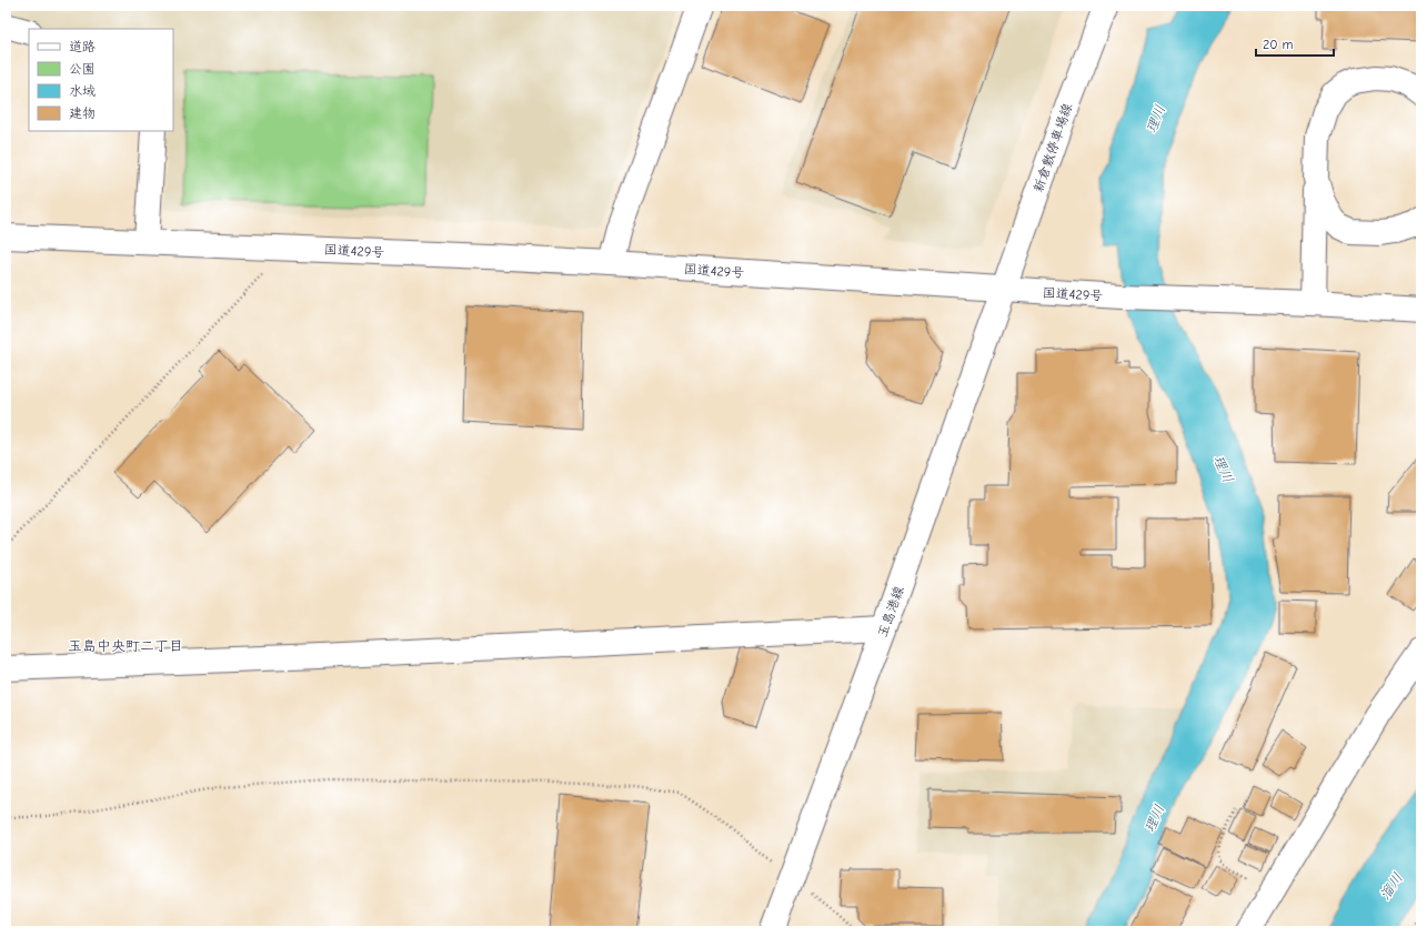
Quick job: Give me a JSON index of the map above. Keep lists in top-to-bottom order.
{
  "streets": {
    "main road": ["新倉敷停車場線", "国道429号", "玉島港線"]
  },
  "crossings": [
    ["新倉敷停車場線", "国道429号"],
    ["新倉敷停車場線", "玉島港線"],
    ["国道429号", "玉島港線"]
  ],
  "districts": ["玉島中央町二丁目"],
  "water": ["理川", "溜川"],
  "legend": [
    "道路",
    "公園",
    "水域",
    "建物"
  ],
  "scale_bar": "20 m"
}
